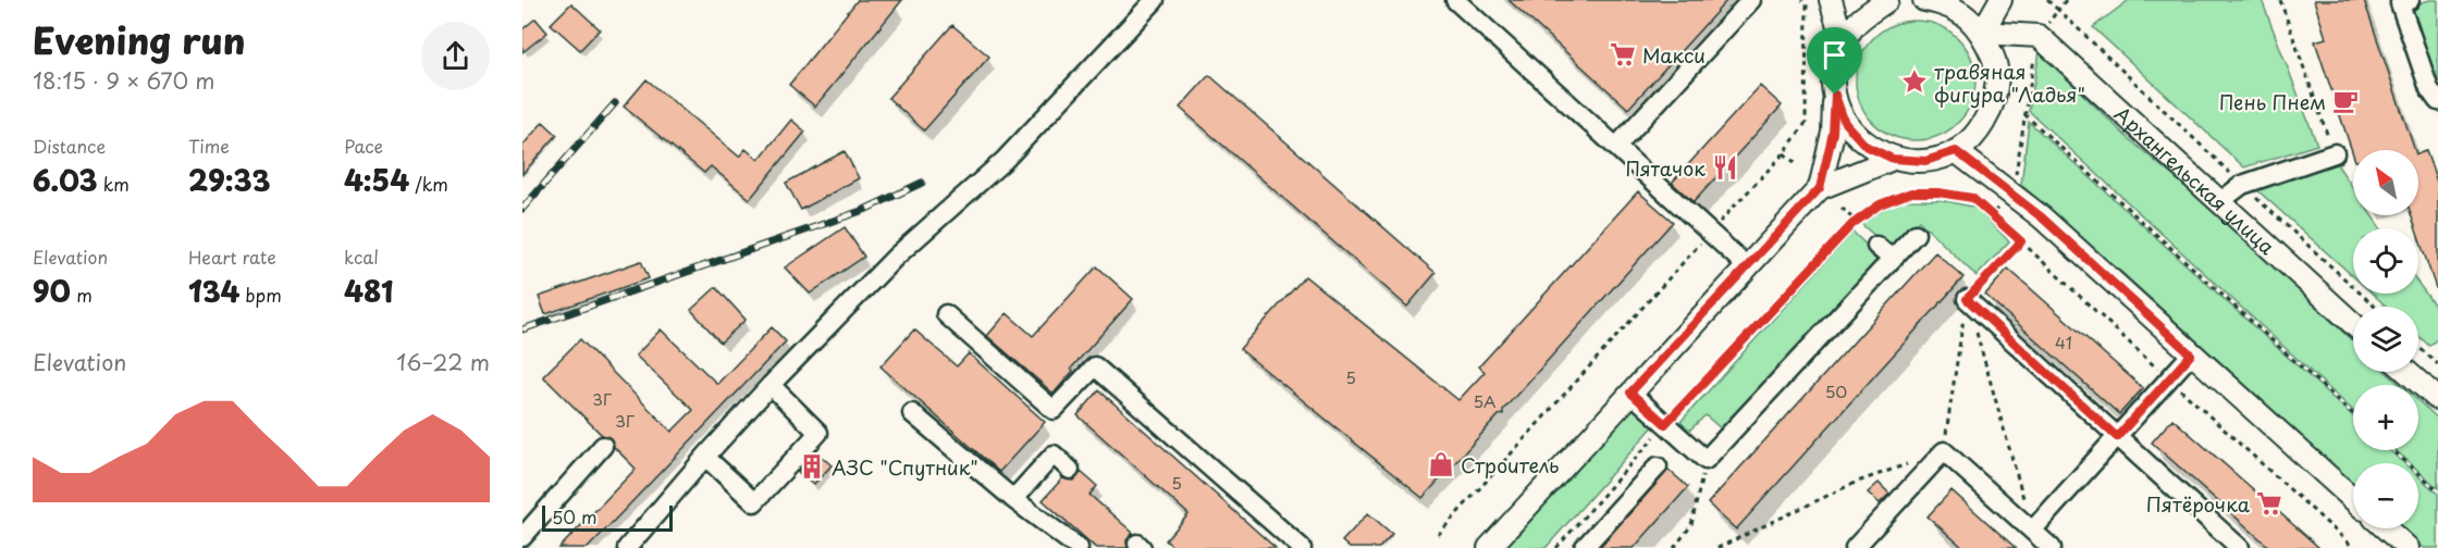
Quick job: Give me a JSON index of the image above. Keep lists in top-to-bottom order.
{
  "streets": {
    "main road": ["Архангельская улица"]
  },
  "places": {
    "supermarket": ["Макси", "Пятёрочка"],
    "place": ["травяная фигура \"Ладья\""],
    "cafe": ["Пень Пнем"],
    "restaurant": ["Пятачок"],
    "shop": ["Строитель"],
    "building": ["АЗС \"Спутник\""]
  },
  "house_numbers": [
    "41",
    "5",
    "50",
    "3Г",
    "5А",
    "3Г",
    "5"
  ],
  "scale_bar": "50 m",
  "north": "top left",
  "page": {
    "heading": ["Evening run", "18:15 · 9 × 670 m"],
    "stats": [
      ["Distance", "6.03 km"],
      ["Time", "29:33"],
      ["Pace", "4:54 /km"],
      ["Elevation", "90 m"],
      ["Heart rate", "134 bpm"],
      ["kcal", "481"]
    ],
    "map_buttons": ["+", "−"],
    "chart": ["Elevation", "16–22 m"],
    "scale": "50 m"
  }
}
